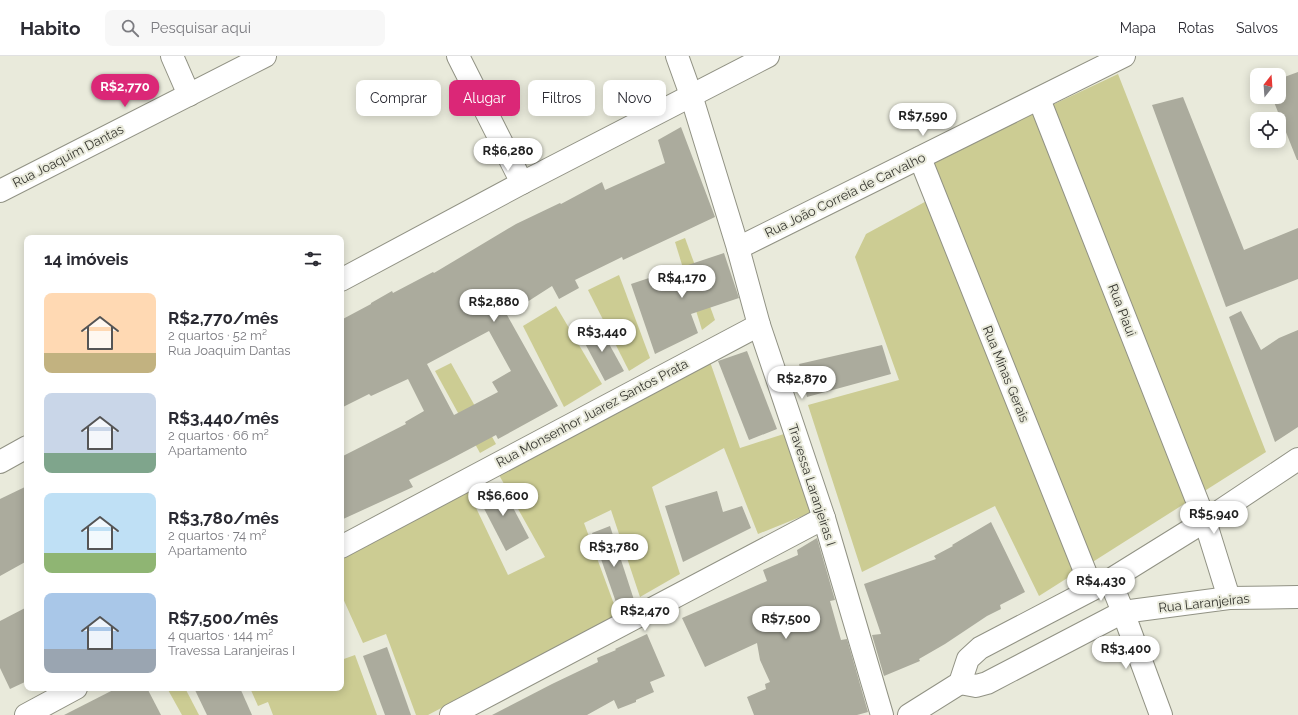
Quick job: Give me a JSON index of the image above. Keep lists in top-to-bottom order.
{
  "streets": {
    "street": [
      "Rua Joaquim Dantas",
      "Rua João Correia de Carvalho",
      "Rua Piaui",
      "Rua Minas Gerais",
      "Rua Monsenhor Juarez Santos Prata",
      "Travessa Laranjeiras I",
      "Rua Laranjeiras"
    ]
  },
  "crossings": [
    ["Rua João Correia de Carvalho", "Rua Piaui"],
    ["Rua João Correia de Carvalho", "Rua Minas Gerais"],
    ["Rua João Correia de Carvalho", "Travessa Laranjeiras I"],
    ["Rua Piaui", "Rua Laranjeiras"],
    ["Rua Minas Gerais", "Rua Laranjeiras"],
    ["Rua Monsenhor Juarez Santos Prata", "Travessa Laranjeiras I"]
  ],
  "north": "top",
  "page": {
    "header": "Habito",
    "search": "Pesquisar aqui",
    "nav": ["Mapa", "Rotas", "Salvos"],
    "price": [
      "R$2,770",
      "R$7,590",
      "R$6,280",
      "R$4,170",
      "R$2,880",
      "R$3,440",
      "R$2,870",
      "R$6,600",
      "R$5,940",
      "R$3,780",
      "R$4,430",
      "R$2,470",
      "R$7,500",
      "R$3,400"
    ],
    "chip": [
      "Comprar",
      "Alugar",
      "Filtros",
      "Novo"
    ],
    "heading": "14 imóveis",
    "list": [
      {
        "name": "R$2,770/mês",
        "note": "2 quartos · 52 m² · Rua Joaquim Dantas"
      },
      {
        "name": "R$3,440/mês",
        "note": "2 quartos · 66 m² · Apartamento"
      },
      {
        "name": "R$3,780/mês",
        "note": "2 quartos · 74 m² · Apartamento"
      },
      {
        "name": "R$7,500/mês",
        "note": "4 quartos · 144 m² · Travessa Laranjeiras I"
      }
    ]
  }
}
